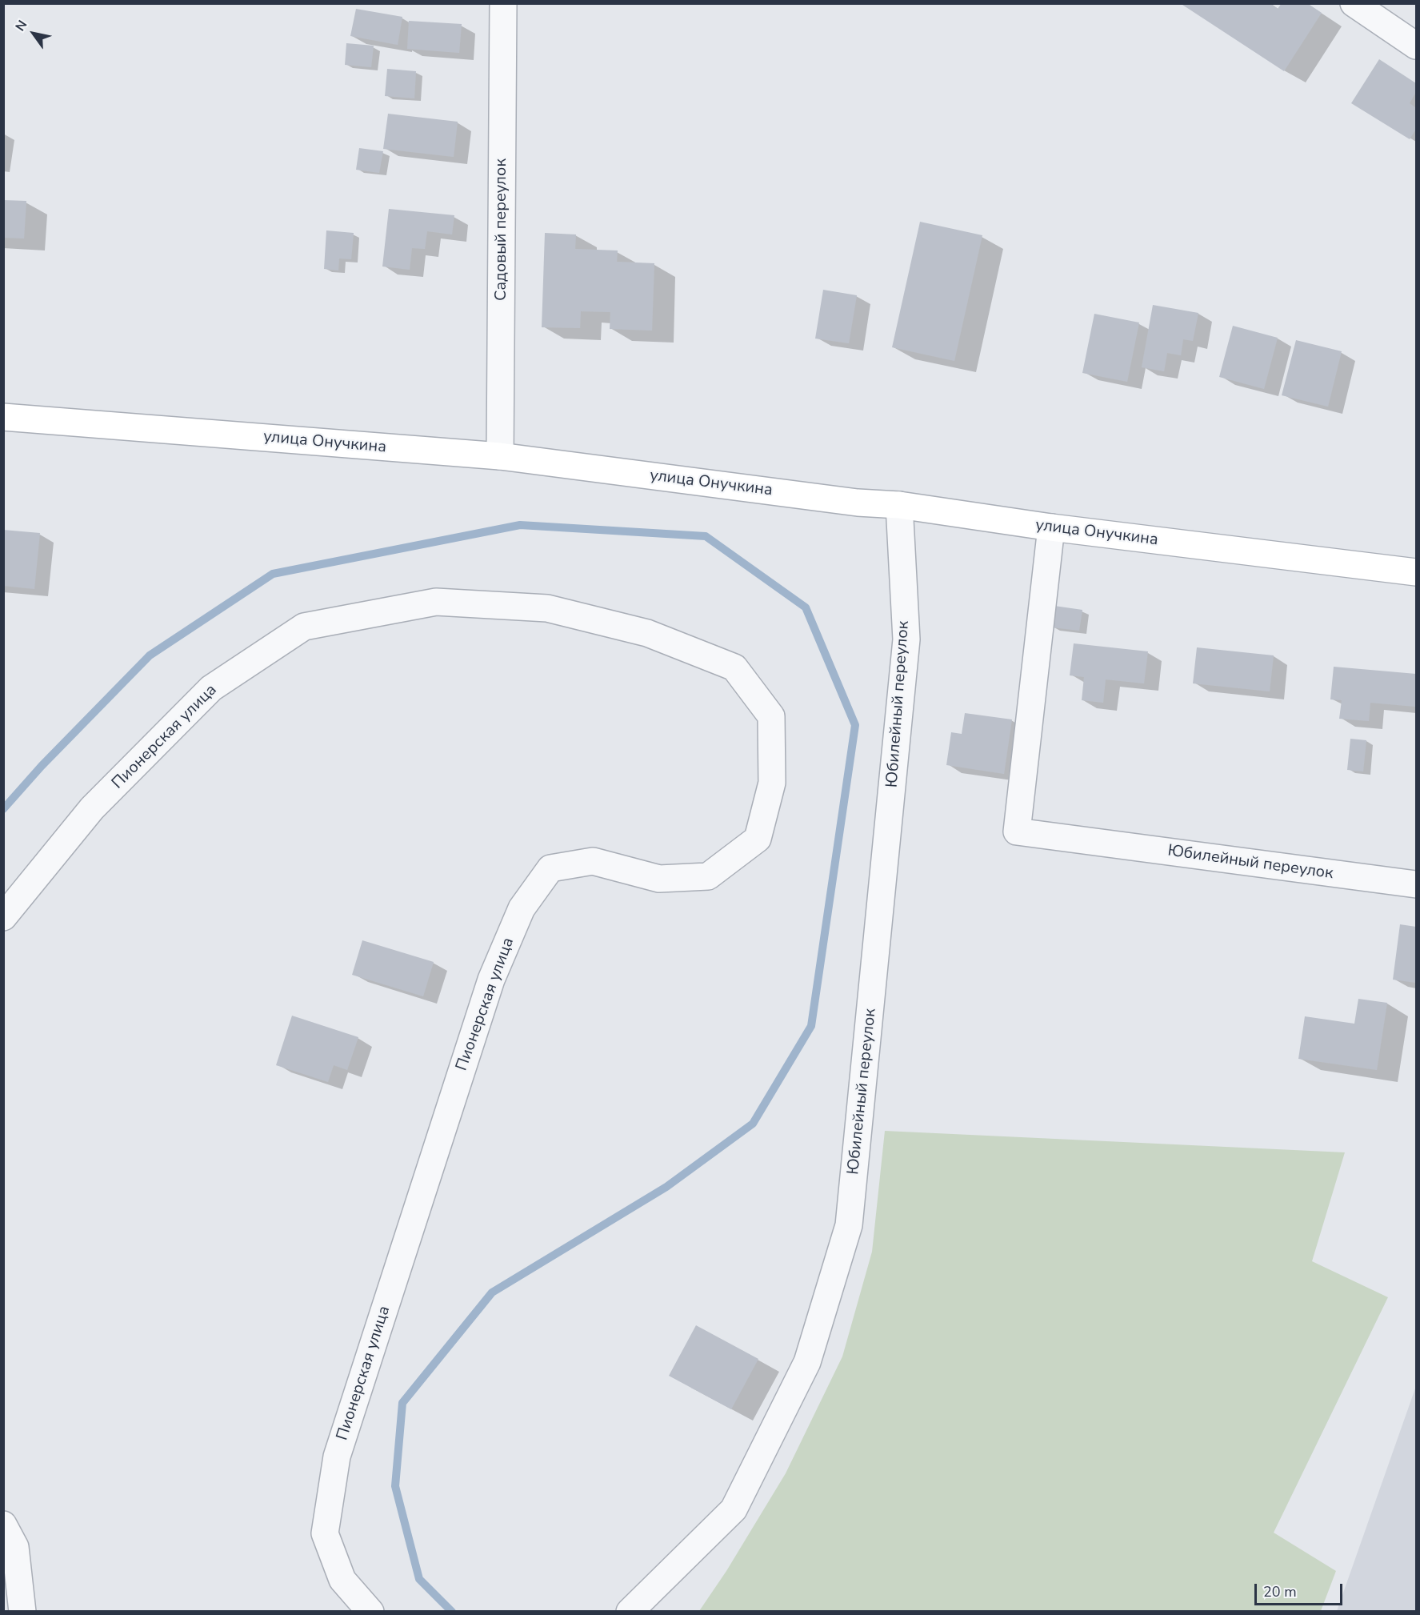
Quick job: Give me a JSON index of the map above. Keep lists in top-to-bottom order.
{
  "streets": {
    "street": [
      "Садовый переулок",
      "улица Онучкина",
      "Юбилейный переулок",
      "Пионерская улица"
    ]
  },
  "crossings": [
    ["Садовый переулок", "улица Онучкина"],
    ["улица Онучкина", "Юбилейный переулок"]
  ],
  "scale_bar": "20 m",
  "north": "top left"
}
